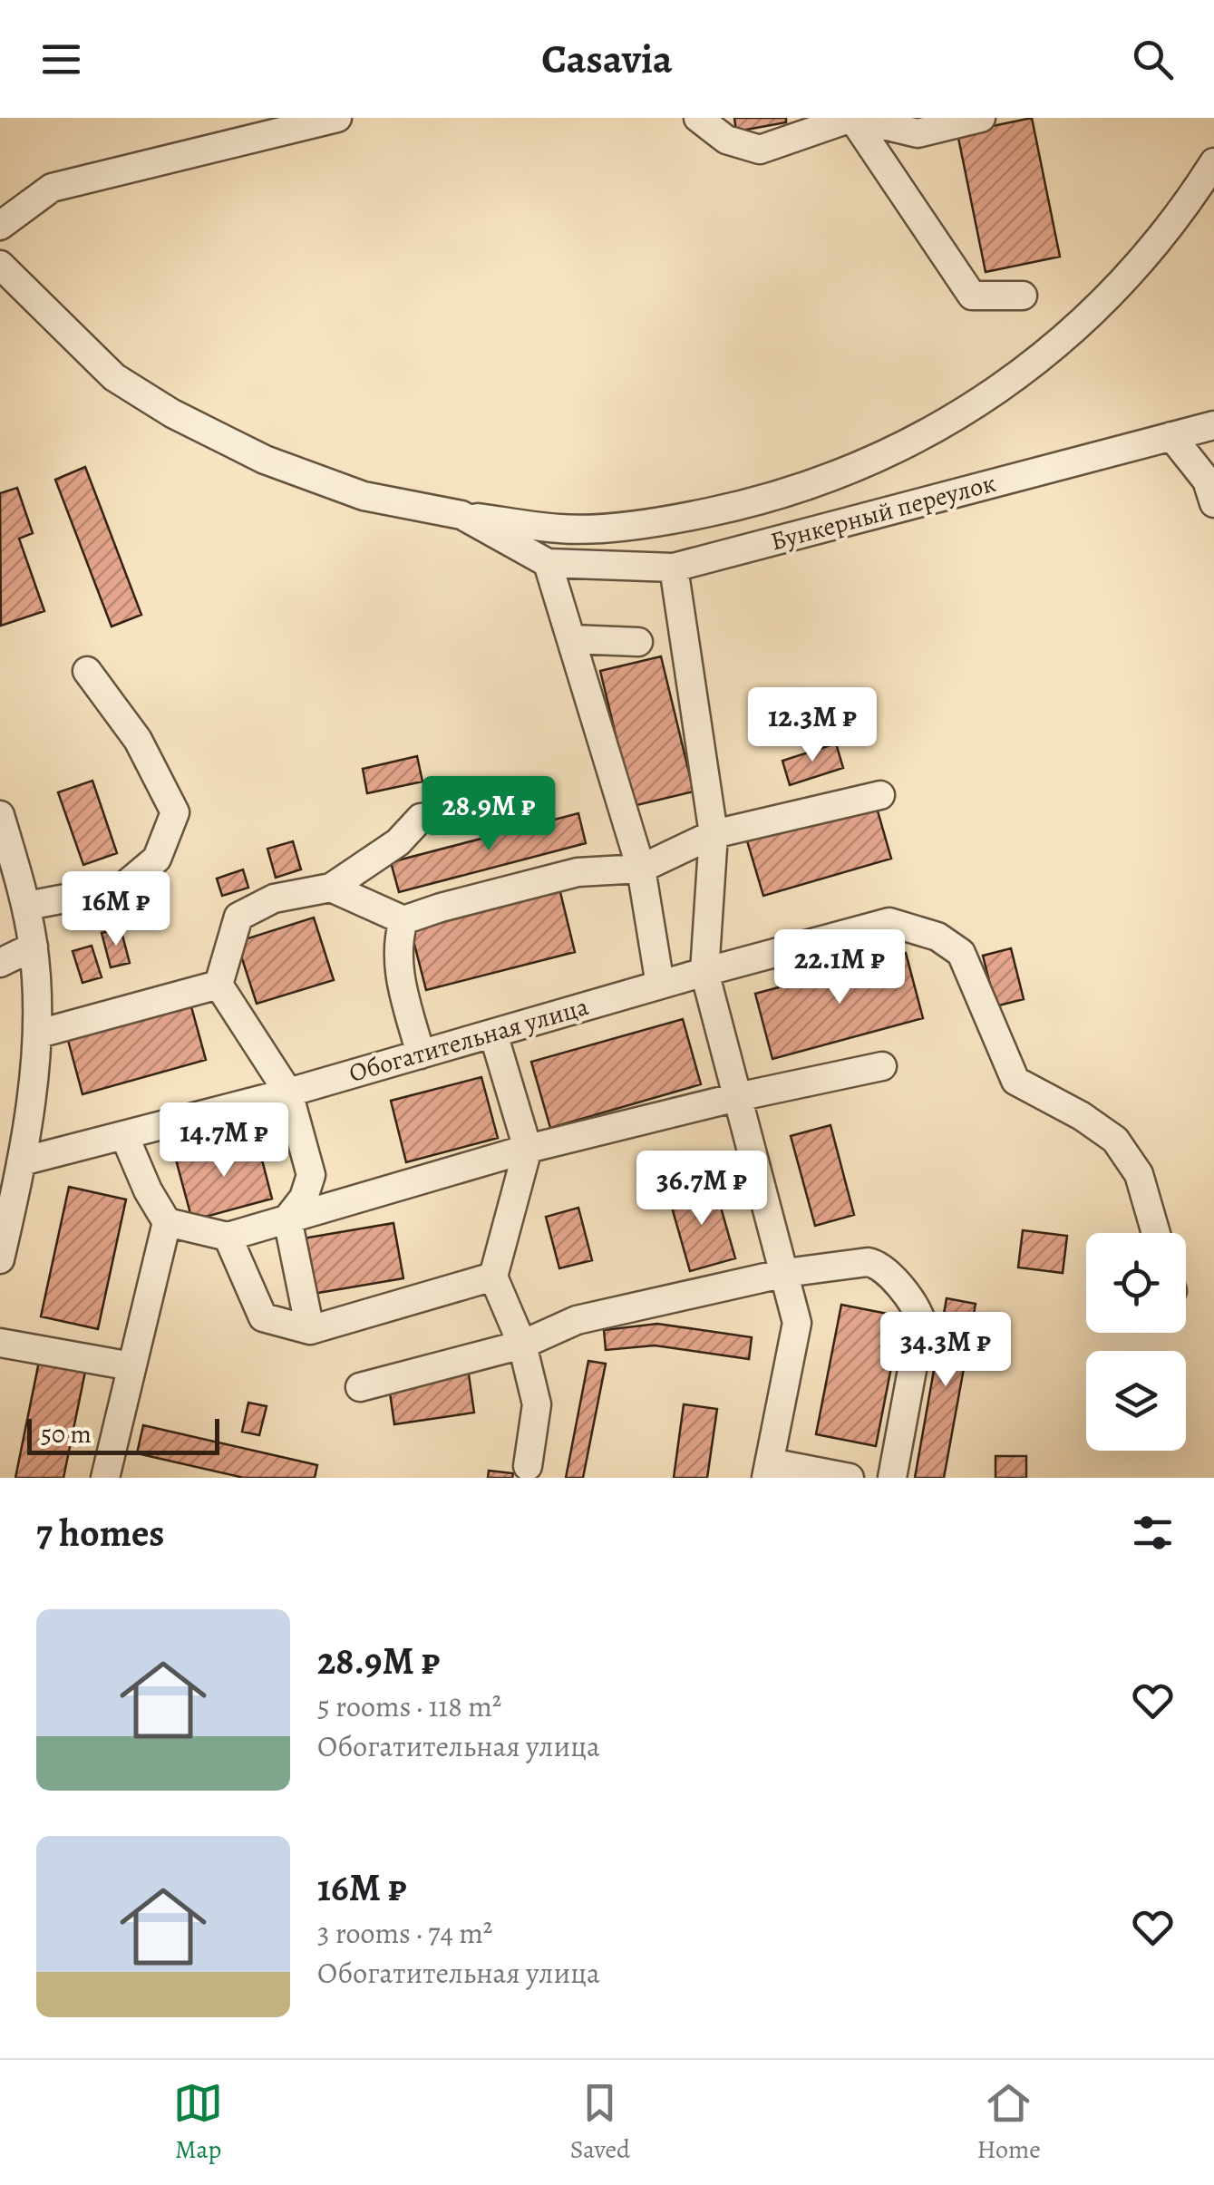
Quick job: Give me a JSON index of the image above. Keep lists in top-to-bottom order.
{
  "streets": {
    "street": ["Бункерный переулок", "Обогатительная улица"]
  },
  "scale_bar": "50 m",
  "page": {
    "header": "Casavia",
    "price": [
      "12.3M ₽",
      "28.9M ₽",
      "16M ₽",
      "22.1M ₽",
      "14.7M ₽",
      "36.7M ₽",
      "34.3M ₽"
    ],
    "scale": "50 m",
    "heading": "7 homes",
    "list": [
      {
        "name": "28.9M ₽",
        "note": "5 rooms · 118 m² · Обогатительная улица"
      },
      {
        "name": "16M ₽",
        "note": "3 rooms · 74 m² · Обогатительная улица"
      }
    ],
    "tabs": ["Map", "Saved", "Home"]
  }
}
